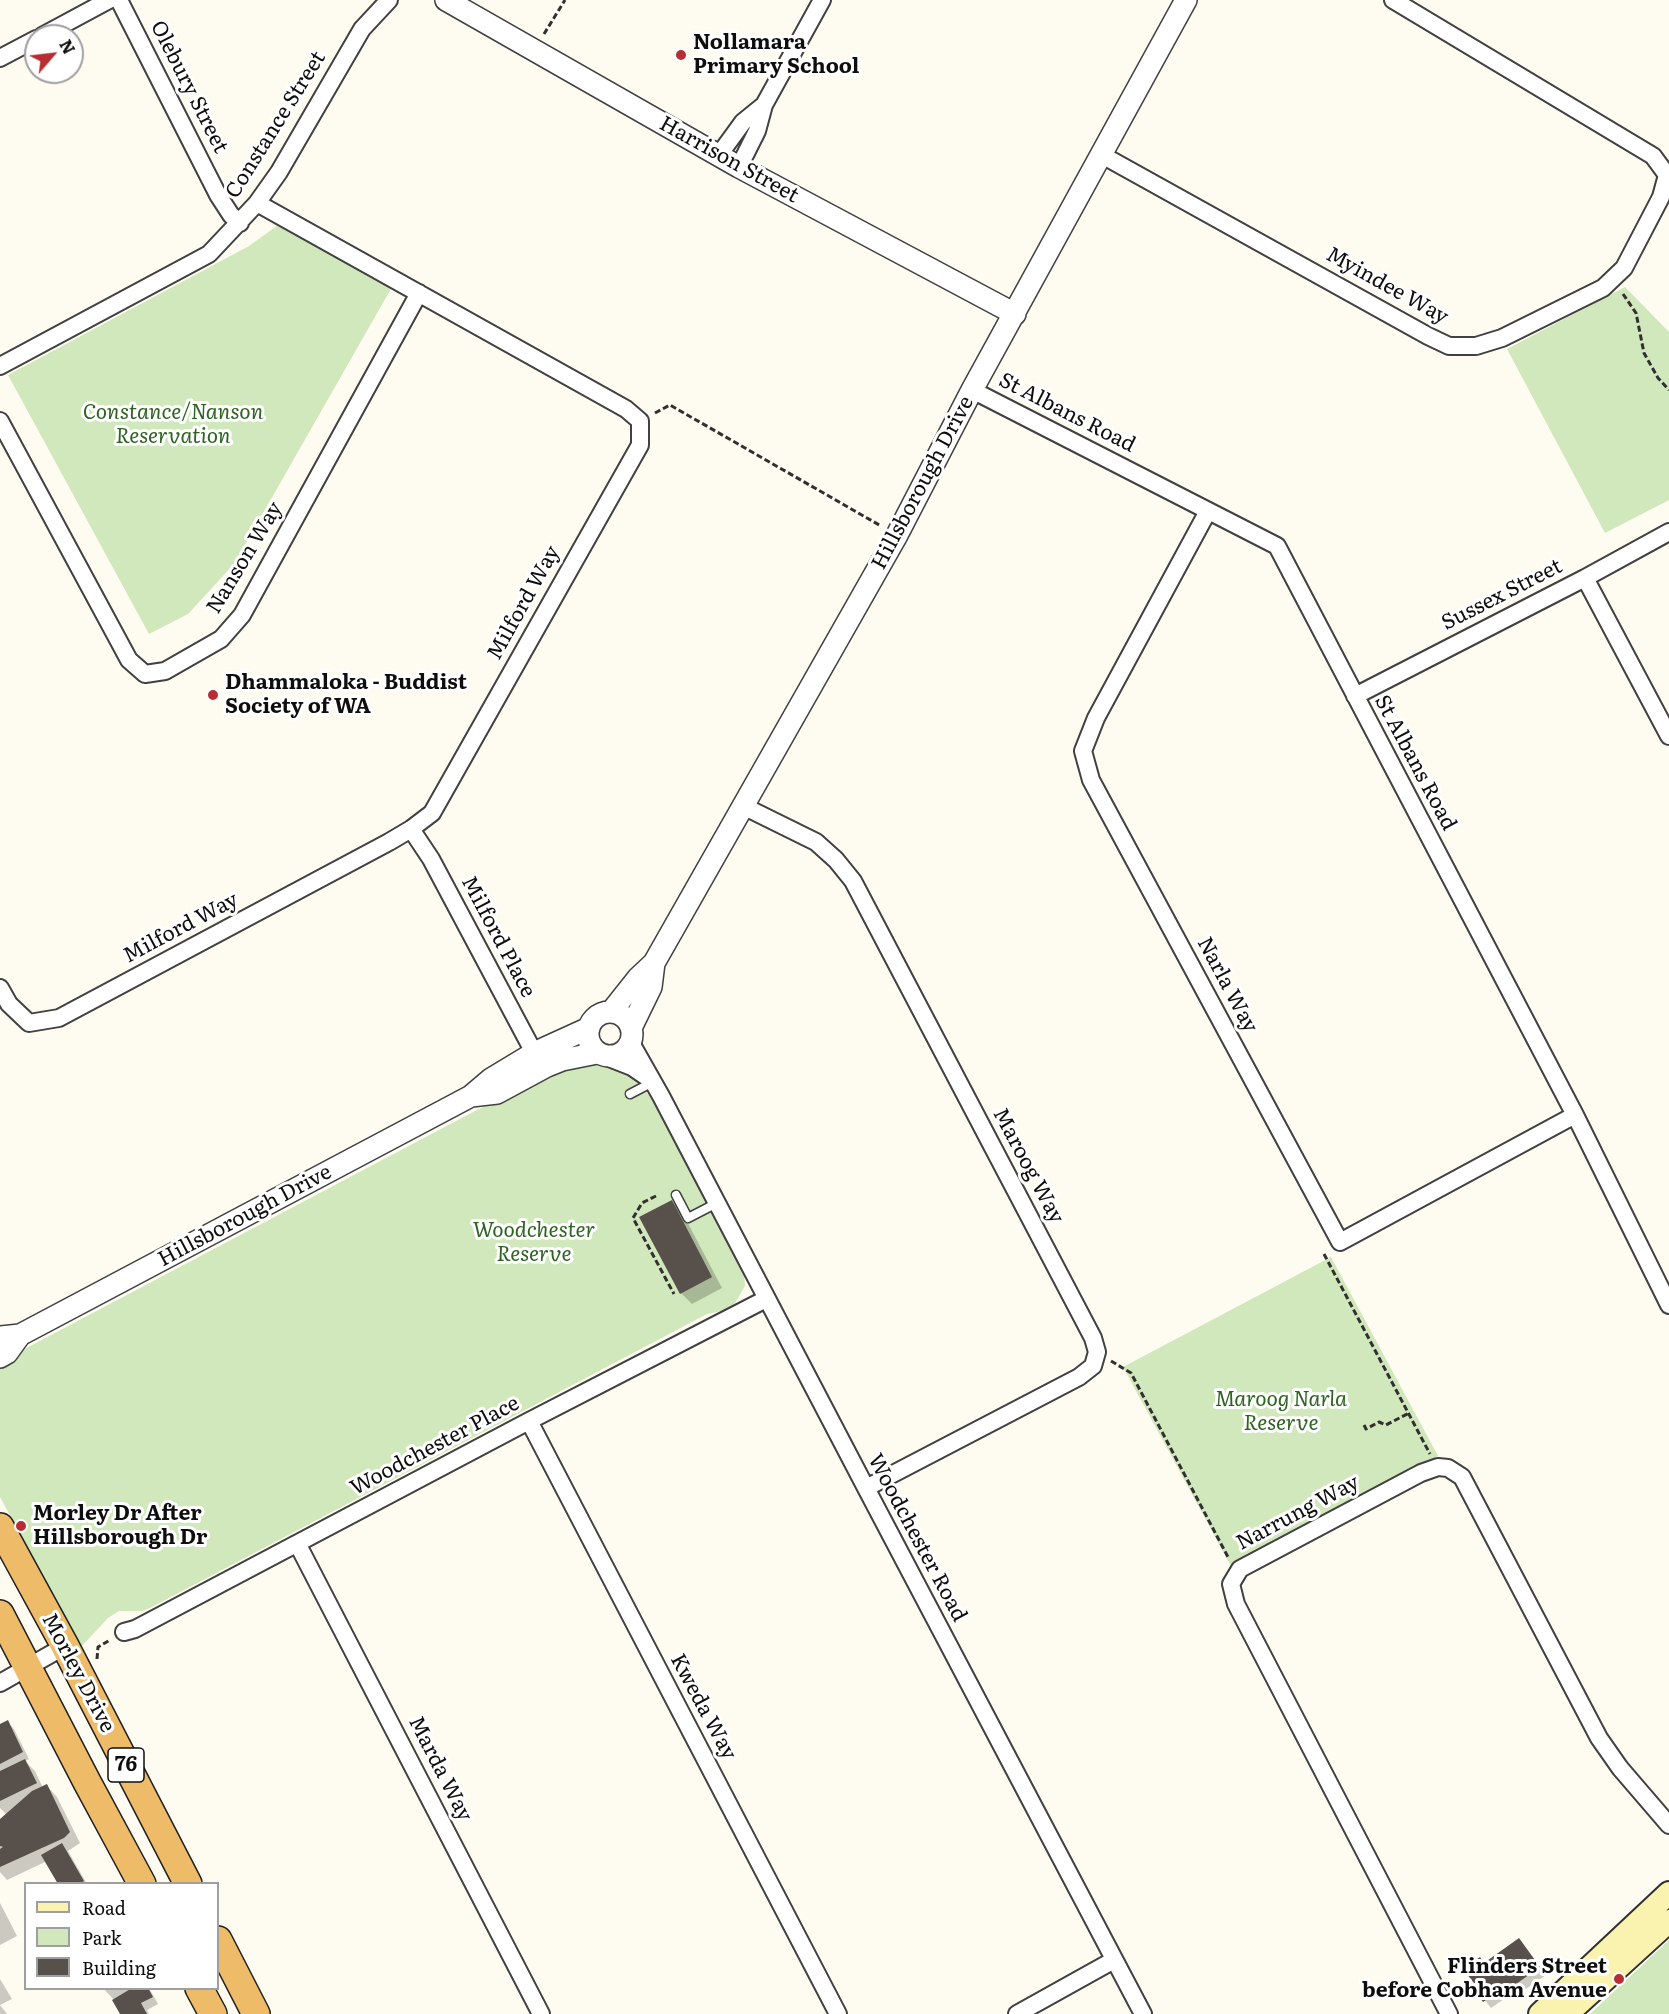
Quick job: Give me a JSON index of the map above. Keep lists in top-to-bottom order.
{
  "streets": {
    "highway": ["Morley Drive", "76"],
    "street": [
      "Olebury Street",
      "Constance Street",
      "Harrison Street",
      "Myindee Way",
      "St Albans Road",
      "Hillsborough Drive",
      "Nanson Way",
      "Sussex Street",
      "Milford Way",
      "Milford Place",
      "Narla Way",
      "Maroog Way",
      "Woodchester Place",
      "Narrung Way",
      "Woodchester Road",
      "Kweda Way",
      "Marda Way"
    ]
  },
  "crossings": [
    ["Olebury Street", "Constance Street"],
    ["Harrison Street", "Hillsborough Drive"],
    ["Myindee Way", "Hillsborough Drive"],
    ["St Albans Road", "Hillsborough Drive"],
    ["St Albans Road", "Sussex Street"],
    ["St Albans Road", "Narla Way"],
    ["Hillsborough Drive", "Milford Place"],
    ["Hillsborough Drive", "Maroog Way"],
    ["Hillsborough Drive", "Woodchester Road"],
    ["Milford Way", "Milford Place"],
    ["Woodchester Place", "Woodchester Road"],
    ["Woodchester Place", "Kweda Way"],
    ["Woodchester Place", "Marda Way"]
  ],
  "parks": ["Constance/Nanson Reservation", "Woodchester Reserve", "Maroog Narla Reserve"],
  "places": [
    "Nollamara Primary School",
    "Dhammaloka - Buddist Society of WA",
    "Morley Dr After Hillsborough Dr",
    "Flinders Street before Cobham Avenue"
  ],
  "legend": ["Road", "Park", "Building"],
  "north": "top right"
}
